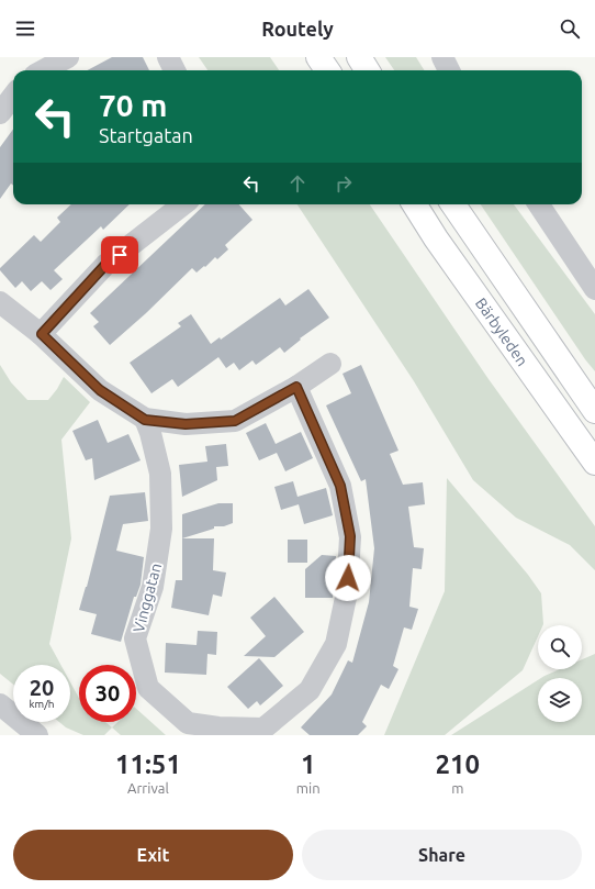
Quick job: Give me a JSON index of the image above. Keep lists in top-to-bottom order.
{
  "streets": {
    "main road": ["Bärbyleden"],
    "street": ["Vinggatan"]
  },
  "page": {
    "header": "Routely",
    "turn": ["70 m", "Startgatan"],
    "speed": "20 km/h",
    "limit": "30",
    "eta": [
      "11:51",
      "Arrival",
      "1",
      "min",
      "210",
      "m"
    ],
    "buttons": ["Exit", "Share"]
  }
}
